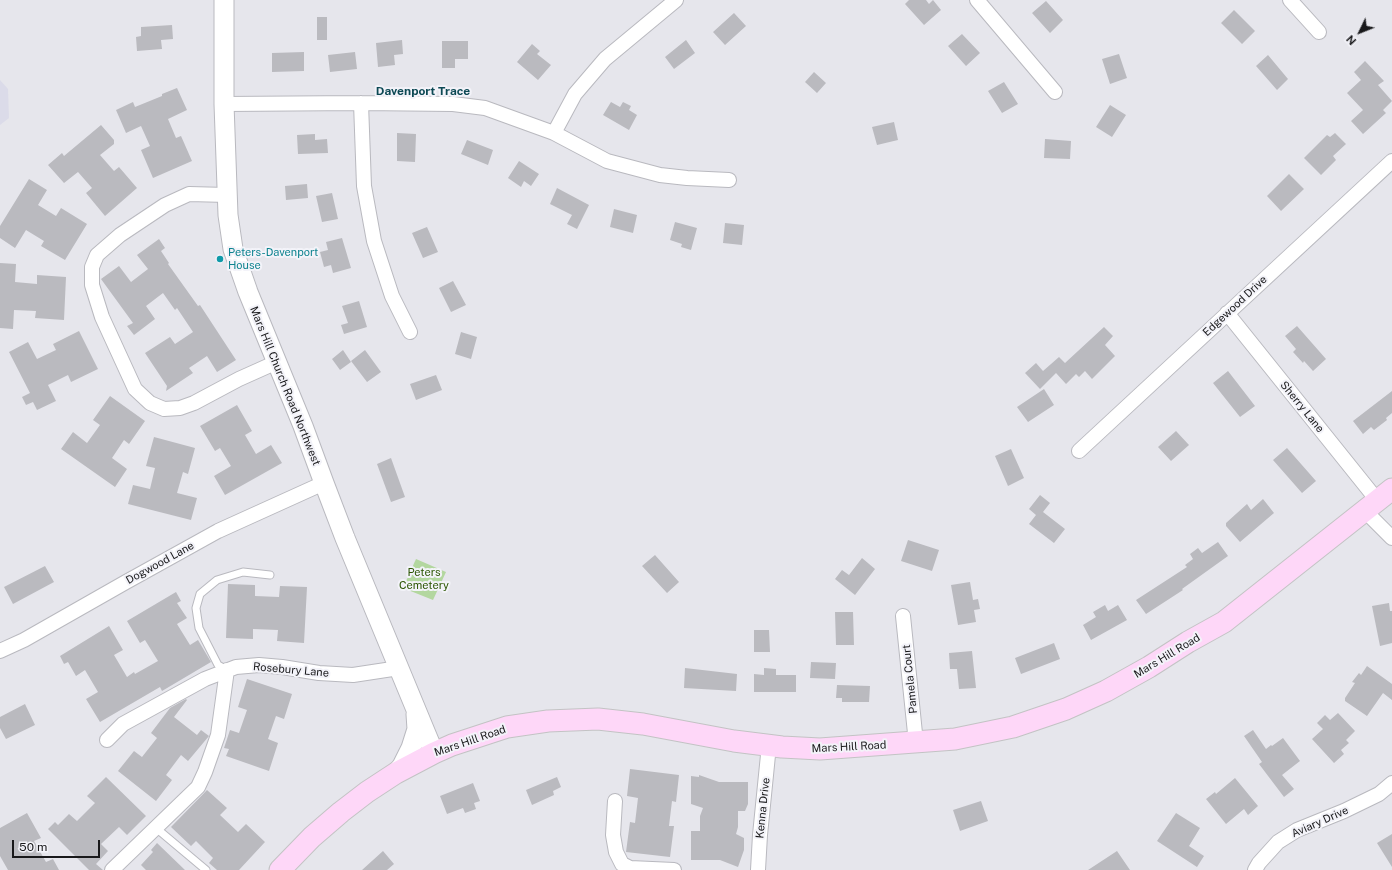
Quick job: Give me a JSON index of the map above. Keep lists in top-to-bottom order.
{
  "streets": {
    "main road": ["Mars Hill Road"],
    "street": [
      "Edgewood Drive",
      "Mars Hill Church Road Northwest",
      "Sherry Lane",
      "Dogwood Lane",
      "Rosebury Lane",
      "Pamela Court",
      "Kenna Drive",
      "Aviary Drive"
    ]
  },
  "crossings": [
    ["Edgewood Drive", "Sherry Lane"],
    ["Mars Hill Church Road Northwest", "Dogwood Lane"],
    ["Mars Hill Church Road Northwest", "Mars Hill Road"],
    ["Mars Hill Church Road Northwest", "Rosebury Lane"],
    ["Sherry Lane", "Mars Hill Road"],
    ["Mars Hill Road", "Pamela Court"],
    ["Mars Hill Road", "Kenna Drive"]
  ],
  "districts": ["Davenport Trace"],
  "parks": ["Peters Cemetery"],
  "places": ["Peters-Davenport House"],
  "scale_bar": "50 m",
  "north": "bottom left"
}
